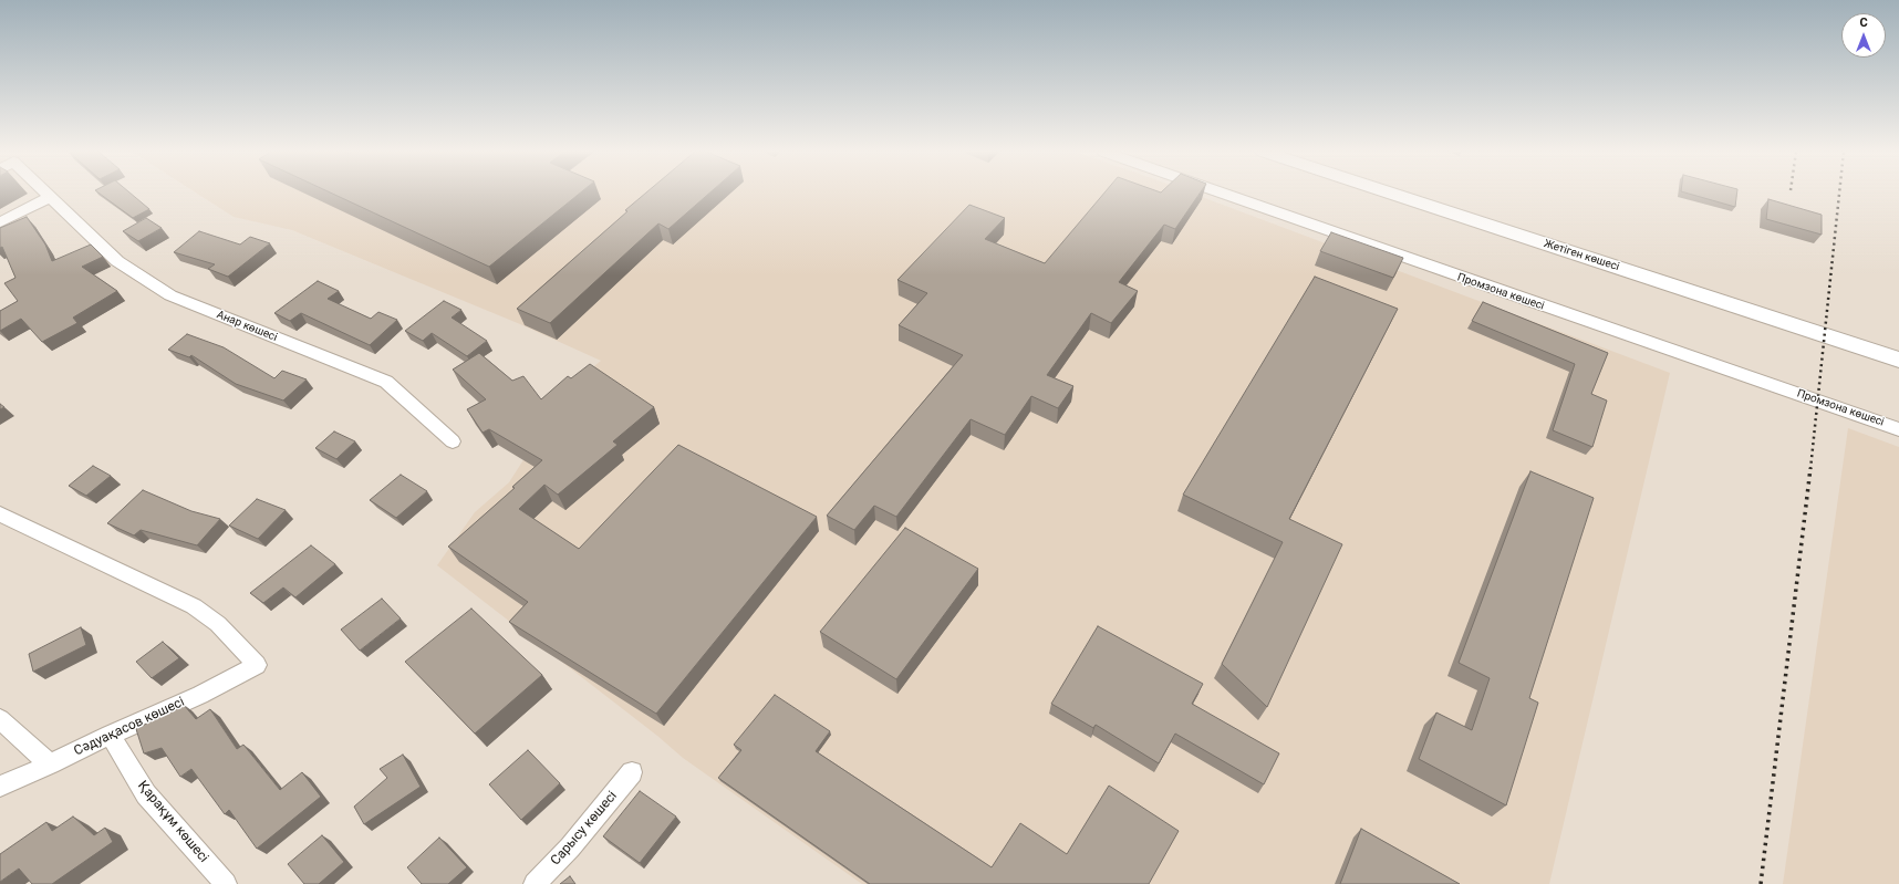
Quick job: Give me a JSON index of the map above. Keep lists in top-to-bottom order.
{
  "streets": {
    "street": [
      "Жетіген көшесі",
      "Промзона көшесі",
      "Анар көшесі",
      "Сәдуақасов көшесі",
      "Қарақұм көшесі",
      "Сарысу көшесі"
    ]
  },
  "crossings": [
    ["Сәдуақасов көшесі", "Қарақұм көшесі"]
  ],
  "north": "top"
}
